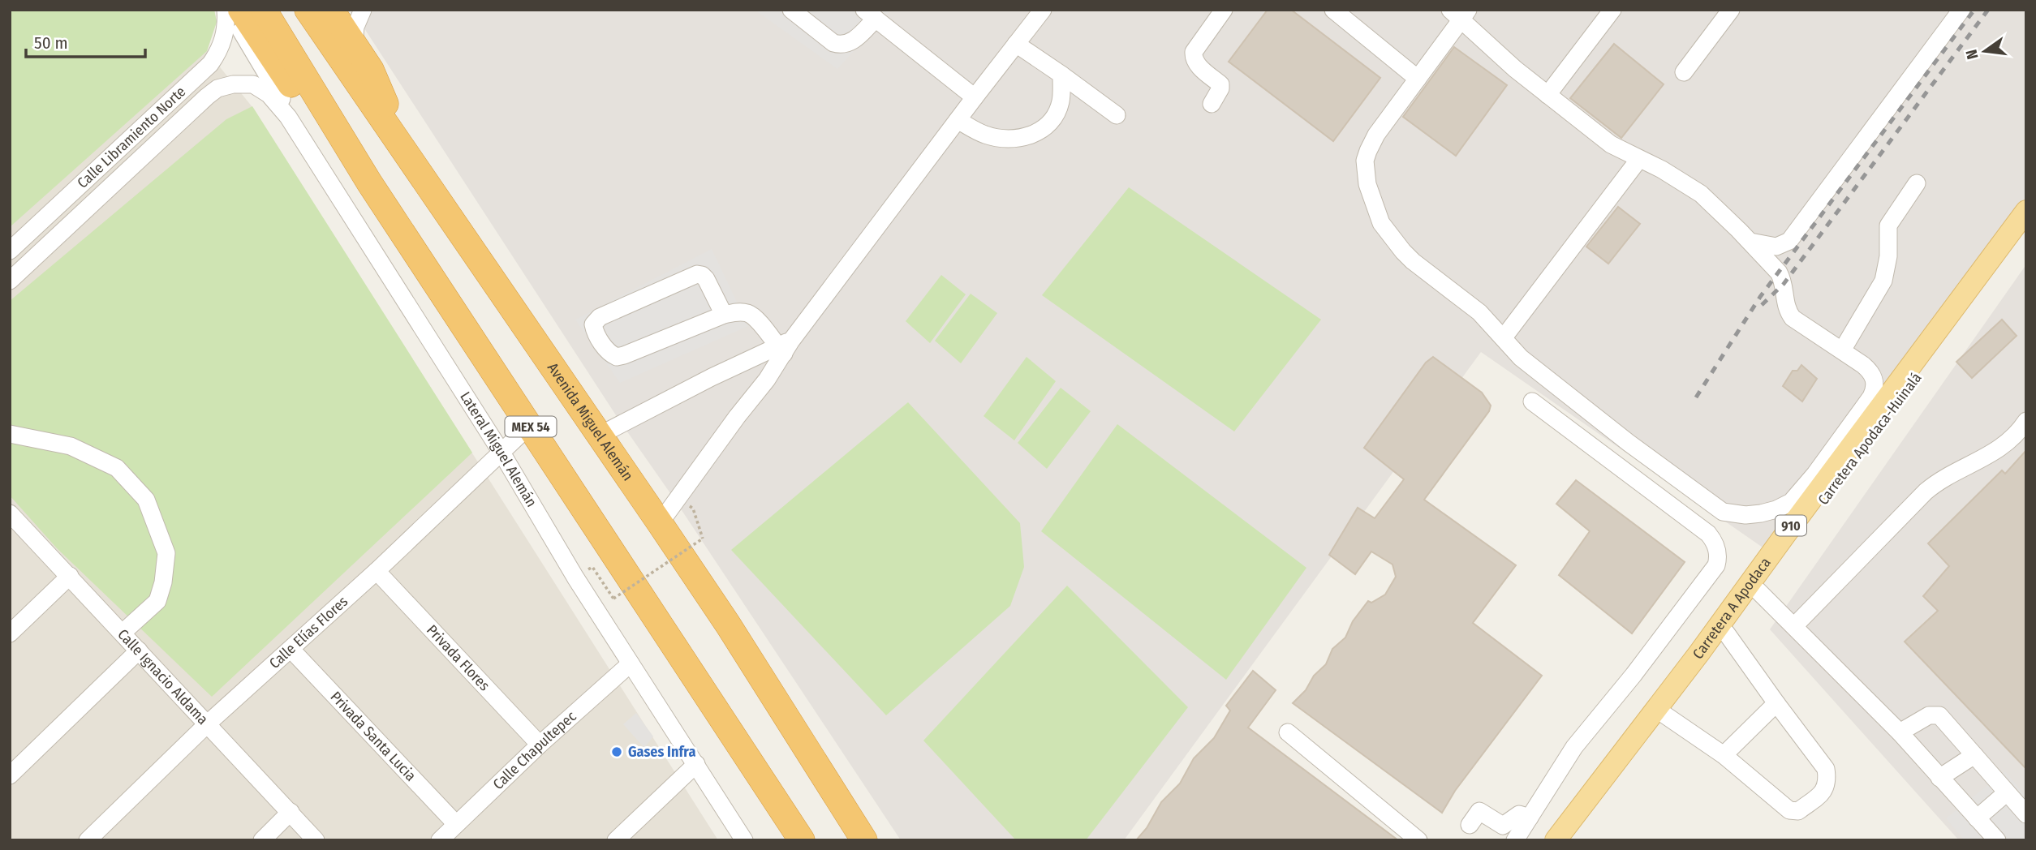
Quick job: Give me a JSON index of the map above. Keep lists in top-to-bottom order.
{
  "streets": {
    "highway": ["Avenida Miguel Alemán", "MEX 54"],
    "main road": ["Carretera Apodaca-Huinalá", "910", "Carretera A Apodaca"],
    "street": [
      "Calle Libramiento Norte",
      "Lateral Miguel Alemán",
      "Calle Elías Flores",
      "Privada Flores",
      "Calle Ignacio Aldama",
      "Privada Santa Lucia",
      "Calle Chapultepec"
    ]
  },
  "crossings": [
    ["Calle Libramiento Norte", "Lateral Miguel Alemán"],
    ["MEX 54", "Calle Elías Flores"],
    ["Lateral Miguel Alemán", "Calle Elías Flores"],
    ["Lateral Miguel Alemán", "Calle Chapultepec"],
    ["Calle Elías Flores", "Privada Flores"],
    ["Calle Elías Flores", "Calle Ignacio Aldama"],
    ["Calle Elías Flores", "Privada Santa Lucia"],
    ["Privada Flores", "Calle Chapultepec"],
    ["Privada Santa Lucia", "Calle Chapultepec"]
  ],
  "places": ["Gases Infra"],
  "scale_bar": "50 m",
  "north": "left"
}
